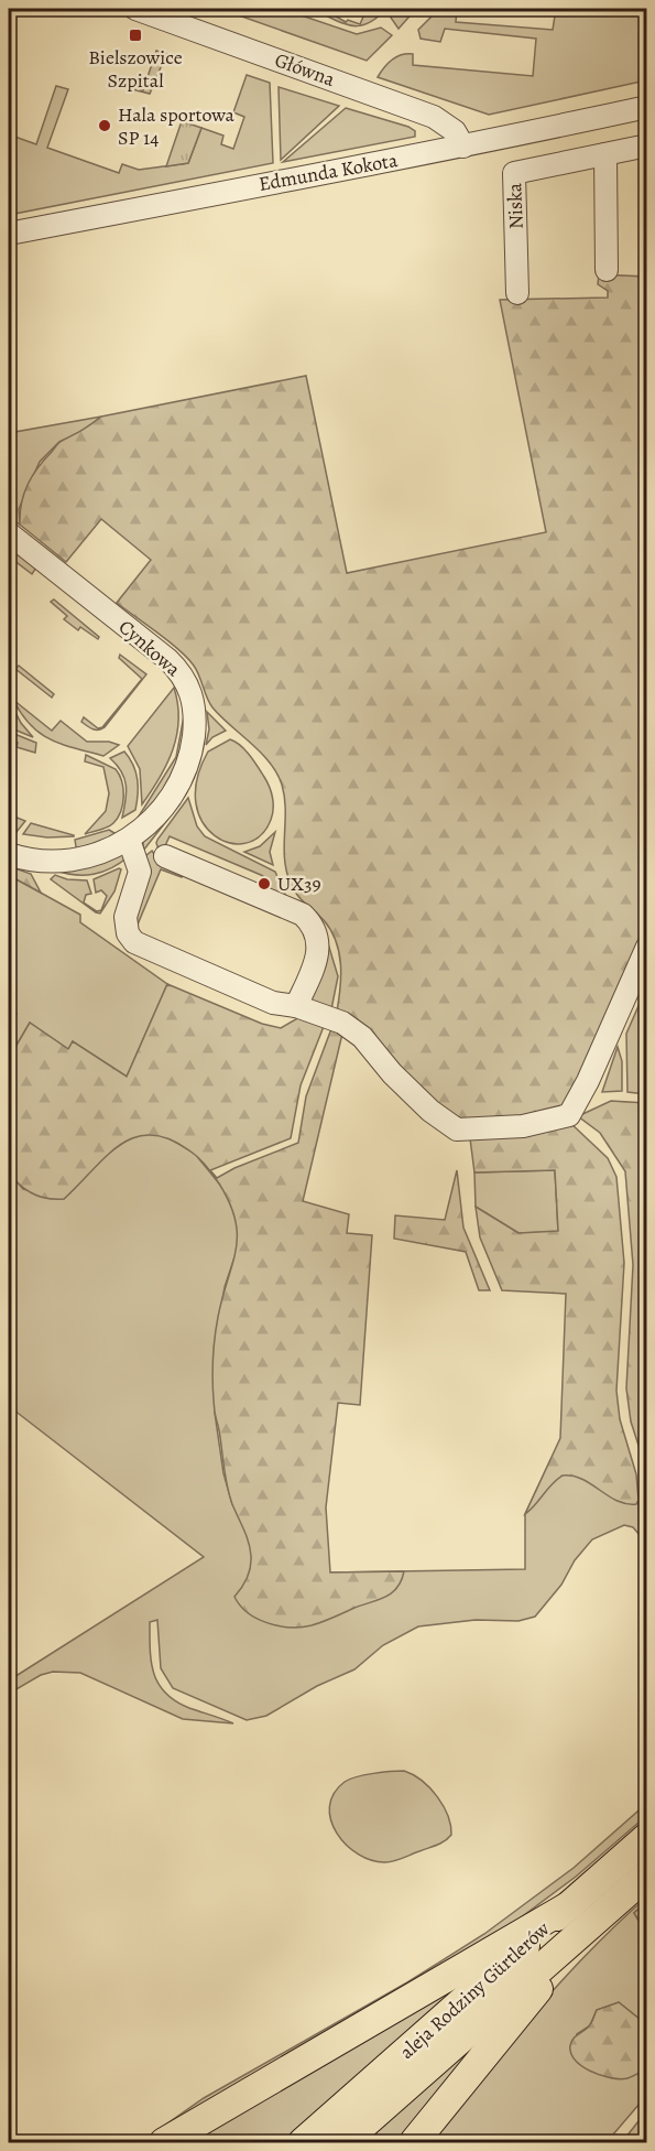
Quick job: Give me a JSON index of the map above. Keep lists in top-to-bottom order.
{
  "streets": {
    "main road": ["aleja Rodziny Gürtlerów"],
    "street": [
      "Główna",
      "Edmunda Kokota",
      "Niska",
      "Cynkowa"
    ]
  },
  "crossings": [
    ["Główna", "Edmunda Kokota"]
  ],
  "places": {
    "transit": ["Bielszowice Szpital"],
    "other": ["Hala sportowa SP 14", "UX39"]
  }
}
